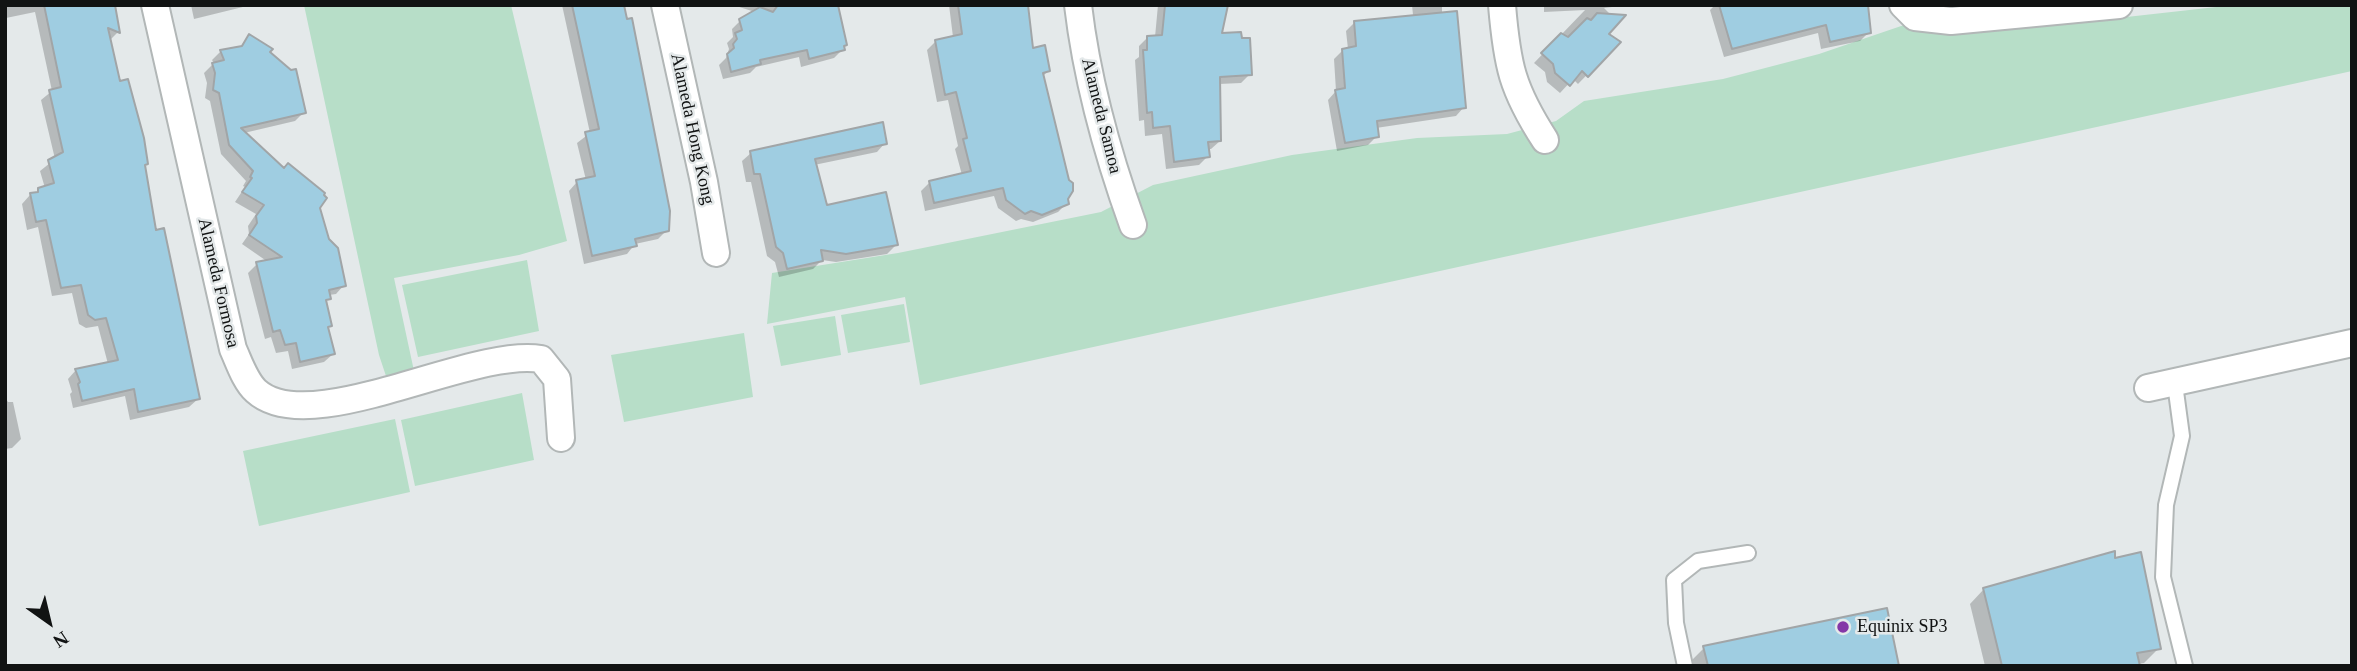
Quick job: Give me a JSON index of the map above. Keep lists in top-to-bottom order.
{
  "streets": {
    "street": ["Alameda Samoa", "Alameda Hong Kong", "Alameda Formosa"]
  },
  "places": ["Equinix SP3"],
  "north": "bottom right"
}
